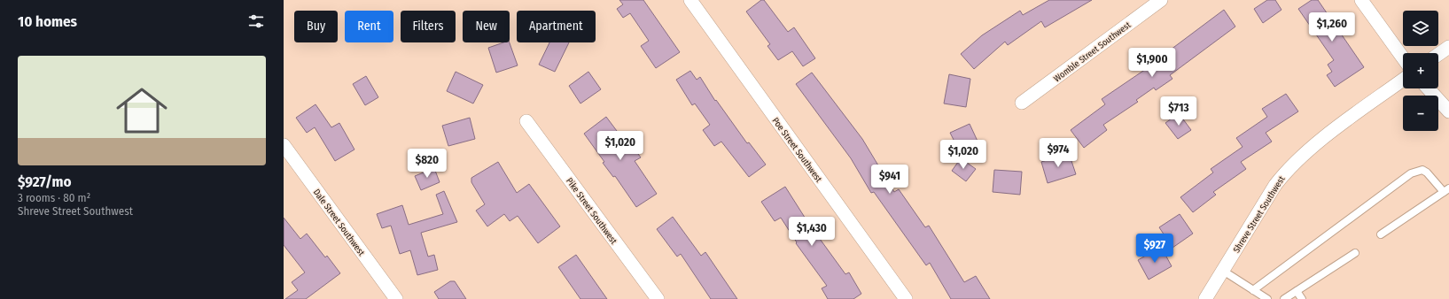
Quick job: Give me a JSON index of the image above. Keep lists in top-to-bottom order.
{
  "streets": {
    "street": [
      "Womble Street Southwest",
      "Poe Street Southwest",
      "Pike Street Southwest",
      "Shreve Street Southwest",
      "Dale Street Southwest"
    ]
  },
  "page": {
    "heading": "10 homes",
    "map_buttons": ["+", "−"],
    "chip": [
      "Buy",
      "Rent",
      "Filters",
      "New",
      "Apartment"
    ],
    "price": [
      "$1,260",
      "$1,900",
      "$713",
      "$1,020",
      "$974",
      "$1,020",
      "$820",
      "$941",
      "$1,430",
      "$927"
    ],
    "list": [
      {
        "name": "$927/mo",
        "note": "3 rooms · 80 m² · Shreve Street Southwest"
      }
    ]
  }
}
